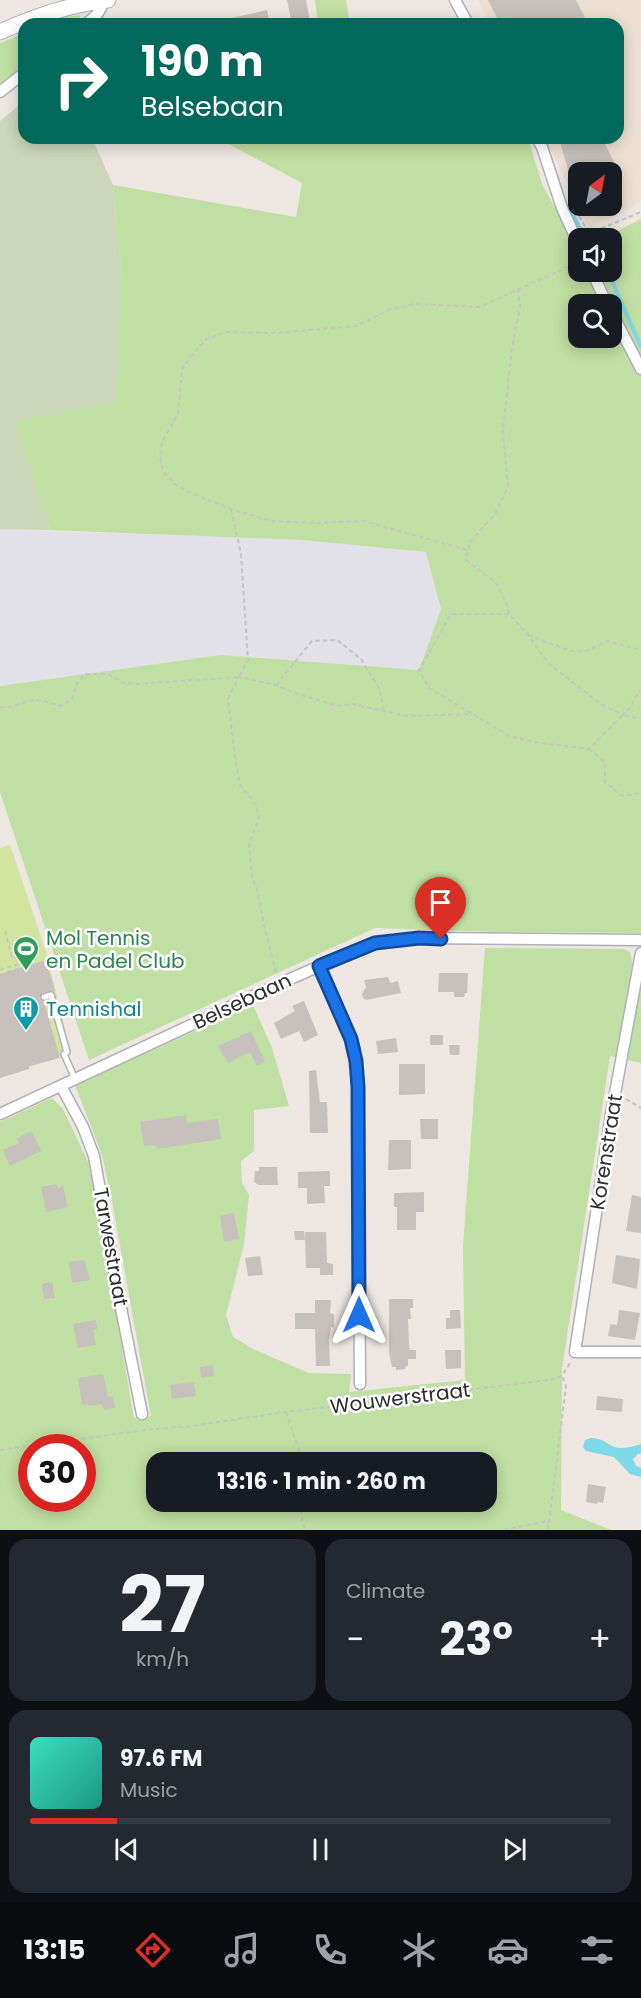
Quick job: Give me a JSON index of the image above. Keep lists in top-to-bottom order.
{
  "streets": {
    "street": ["Belsebaan", "Korenstraat", "Tarwestraat"],
    "path": ["Wouwerstraat"]
  },
  "crossings": [
    ["Belsebaan", "Tarwestraat"]
  ],
  "places": {
    "sports": ["Mol Tennis en Padel Club"],
    "building": ["Tennishal"]
  },
  "north": "top right",
  "page": {
    "turn": ["190 m", "Belsebaan"],
    "limit": "30",
    "trip": "13:16 · 1 min · 260 m",
    "tile": [
      ["27", "km/h"],
      "Climate"
    ],
    "heat": ["−", "23°", "+"],
    "song": ["97.6 FM", "Music"],
    "tabs": "13:15"
  }
}
